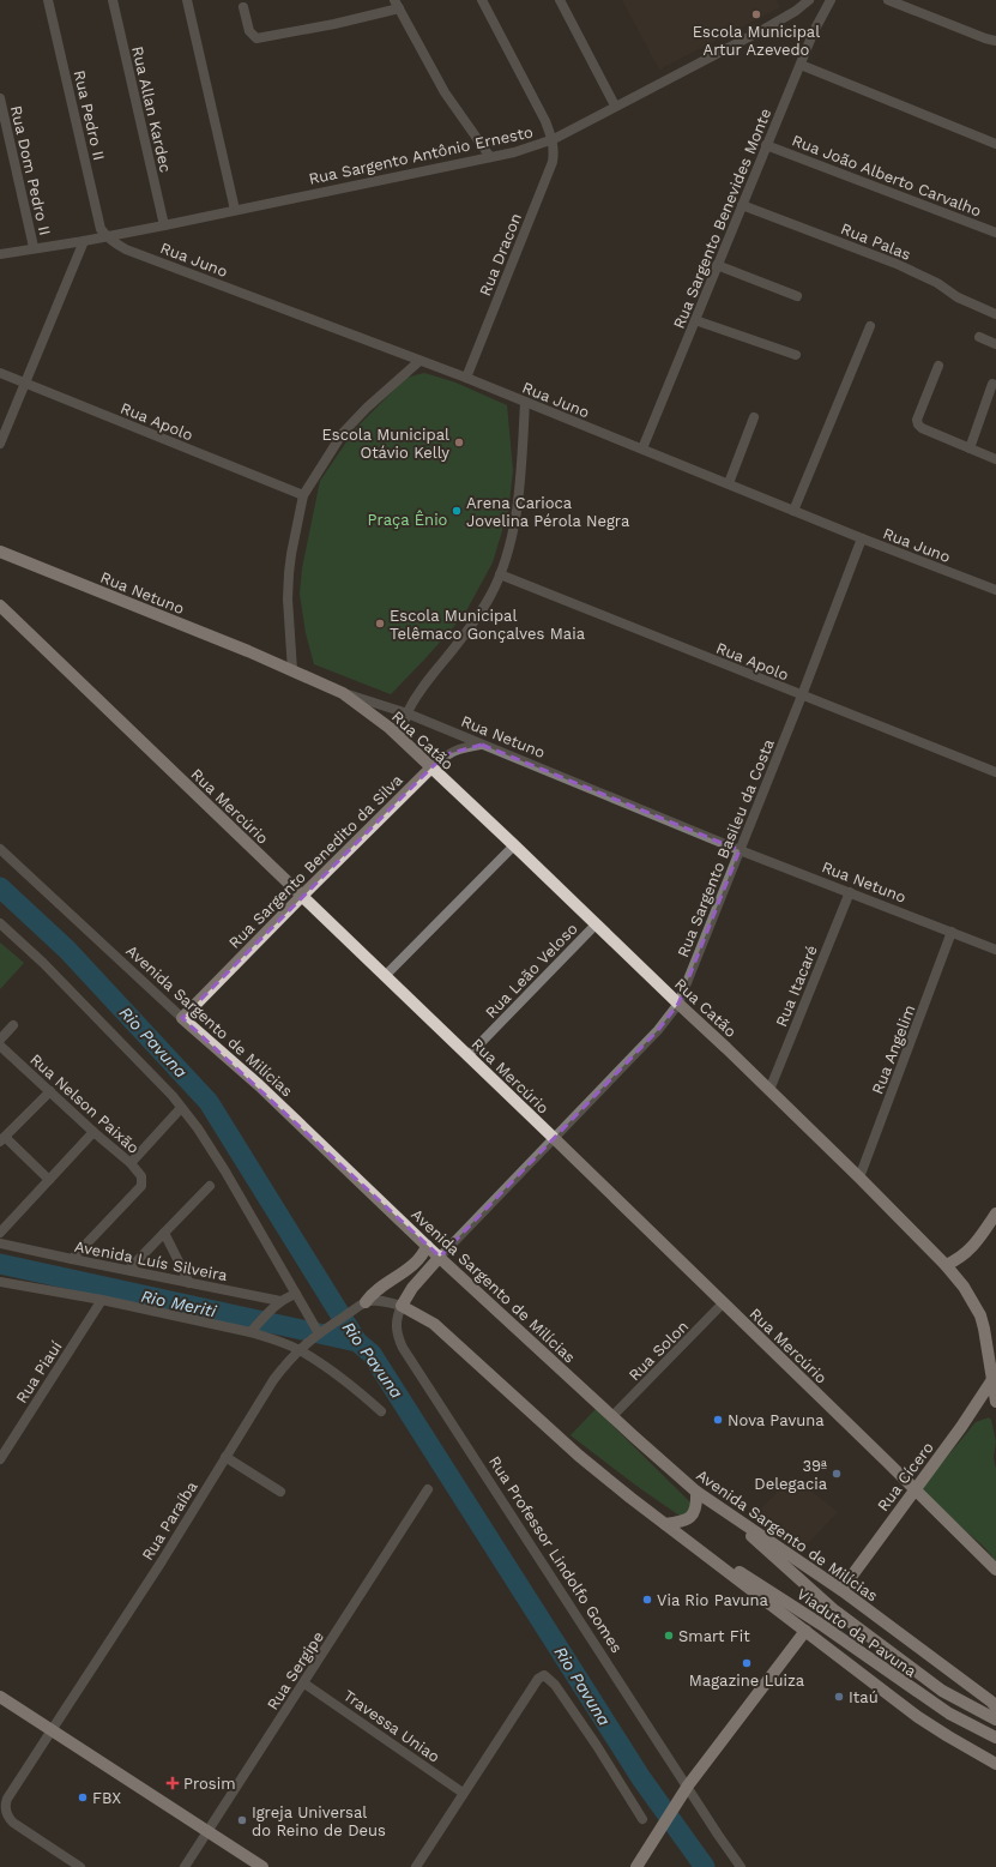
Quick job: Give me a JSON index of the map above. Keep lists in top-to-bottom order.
{
  "streets": {
    "main road": [
      "Rua Netuno",
      "Rua Catão",
      "Rua Mercúrio",
      "Rua Sargento Benedito da Silva",
      "Avenida Sargento de Milícias",
      "Rua Cícero",
      "Rua Professor Lindolfo Gomes",
      "Viaduto da Pavuna"
    ],
    "street": [
      "Rua Allan Kardec",
      "Rua Pedro II",
      "Rua Sargento Antônio Ernesto",
      "Rua Dom Pedro II",
      "Rua João Alberto Carvalho",
      "Rua Sargento Benevides Monte",
      "Rua Palas",
      "Rua Dracon",
      "Rua Juno",
      "Rua Apolo",
      "Rua Sargento Basileu da Costa",
      "Rua Leão Veloso",
      "Rua Itacaré",
      "Rua Angelim",
      "Rua Nelson Paixão",
      "Avenida Luís Silveira",
      "Rua Solon",
      "Rua Piauí",
      "Rua Paraíba",
      "Rua Sergipe",
      "Travessa Uniao"
    ]
  },
  "crossings": [
    ["Rua Allan Kardec", "Rua Sargento Antônio Ernesto"],
    ["Rua Pedro II", "Rua Sargento Antônio Ernesto"],
    ["Rua Pedro II", "Rua Juno"],
    ["Rua Sargento Antônio Ernesto", "Rua Dom Pedro II"],
    ["Rua Sargento Antônio Ernesto", "Rua Dracon"],
    ["Rua Sargento Antônio Ernesto", "Rua Juno"],
    ["Rua João Alberto Carvalho", "Rua Sargento Benevides Monte"],
    ["Rua Sargento Benevides Monte", "Rua Palas"],
    ["Rua Sargento Benevides Monte", "Rua Juno"],
    ["Rua Dracon", "Rua Juno"],
    ["Rua Juno", "Rua Sargento Basileu da Costa"],
    ["Rua Apolo", "Rua Sargento Basileu da Costa"],
    ["Rua Netuno", "Rua Catão"],
    ["Rua Netuno", "Rua Sargento Basileu da Costa"],
    ["Rua Netuno", "Rua Sargento Benedito da Silva"],
    ["Rua Netuno", "Rua Itacaré"],
    ["Rua Netuno", "Rua Angelim"],
    ["Rua Catão", "Rua Sargento Basileu da Costa"],
    ["Rua Catão", "Rua Sargento Benedito da Silva"],
    ["Rua Catão", "Rua Leão Veloso"],
    ["Rua Catão", "Rua Itacaré"],
    ["Rua Catão", "Rua Angelim"],
    ["Rua Catão", "Rua Cícero"],
    ["Rua Mercúrio", "Rua Sargento Basileu da Costa"],
    ["Rua Mercúrio", "Rua Sargento Benedito da Silva"],
    ["Rua Mercúrio", "Rua Leão Veloso"],
    ["Rua Mercúrio", "Rua Solon"],
    ["Rua Mercúrio", "Rua Cícero"],
    ["Rua Sargento Basileu da Costa", "Avenida Sargento de Milícias"],
    ["Rua Sargento Basileu da Costa", "Rua Professor Lindolfo Gomes"],
    ["Rua Sargento Benedito da Silva", "Avenida Sargento de Milícias"],
    ["Avenida Sargento de Milícias", "Rua Solon"],
    ["Avenida Sargento de Milícias", "Rua Cícero"],
    ["Avenida Sargento de Milícias", "Rua Professor Lindolfo Gomes"],
    ["Avenida Sargento de Milícias", "Viaduto da Pavuna"],
    ["Rua Nelson Paixão", "Avenida Luís Silveira"],
    ["Rua Sergipe", "Travessa Uniao"]
  ],
  "water": ["Rio Pavuna", "Rio Meriti"],
  "parks": ["Praça Ênio"],
  "places": {
    "other": [
      "Escola Municipal Artur Azevedo",
      "Escola Municipal Otávio Kelly",
      "Arena Carioca Jovelina Pérola Negra",
      "Escola Municipal Telêmaco Gonçalves Maia",
      "Nova Pavuna",
      "39ª Delegacia",
      "Via Rio Pavuna",
      "Smart Fit",
      "Magazine Luiza",
      "Itaú",
      "FBX",
      "Igreja Universal do Reino de Deus"
    ],
    "health": ["Prosim"]
  }
}
